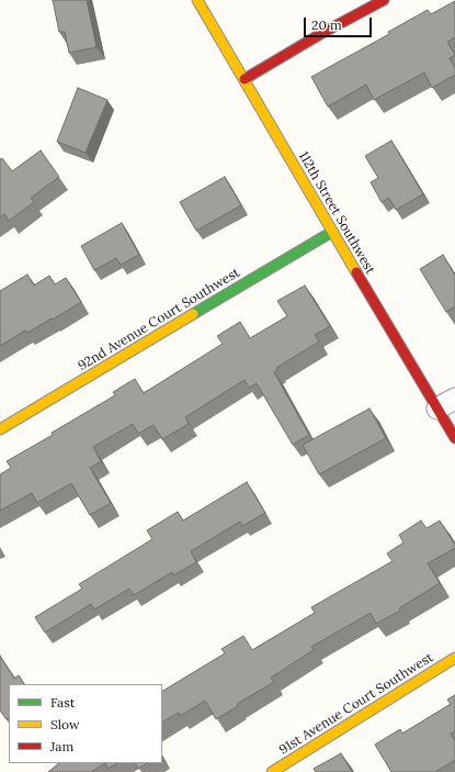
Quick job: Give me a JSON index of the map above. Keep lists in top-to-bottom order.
{
  "streets": {
    "street": ["112th Street Southwest", "92nd Avenue Court Southwest", "91st Avenue Court Southwest"]
  },
  "crossings": [
    ["112th Street Southwest", "92nd Avenue Court Southwest"]
  ],
  "legend": ["Fast", "Slow", "Jam"],
  "scale_bar": "20 m"
}
